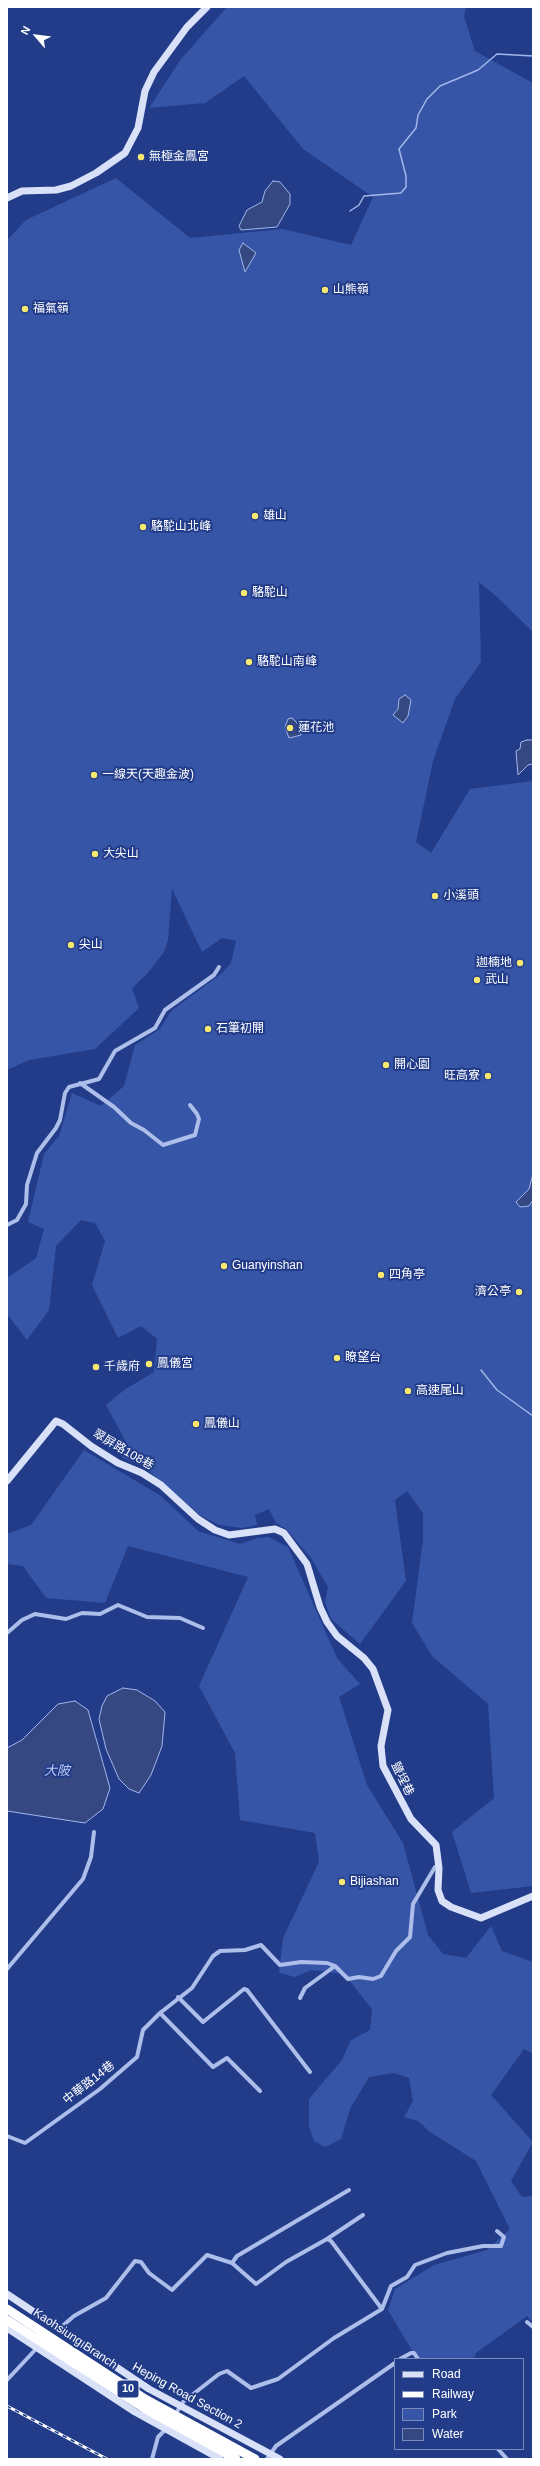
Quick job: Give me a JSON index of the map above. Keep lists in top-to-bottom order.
{
  "streets": {
    "highway": ["Kaohsiung Branch", "10"],
    "street": [
      "翠屏路108巷",
      "鹽埕巷",
      "中華路14巷",
      "Heping Road Section 2"
    ]
  },
  "crossings": [
    ["翠屏路108巷", "鹽埕巷"],
    ["鹽埕巷", "中華路14巷"]
  ],
  "water": ["大陂"],
  "places": [
    "無極金鳳宮",
    "山熊嶺",
    "福氣嶺",
    "雄山",
    "駱駝山北峰",
    "駱駝山",
    "駱駝山南峰",
    "蓮花池",
    "一線天(天趣金波)",
    "大尖山",
    "小溪頭",
    "尖山",
    "迦楠地",
    "武山",
    "石筆初開",
    "開心園",
    "旺高寮",
    "Guanyinshan",
    "四角亭",
    "濟公亭",
    "瞭望台",
    "鳳儀宮",
    "千歲府",
    "高速尾山",
    "鳳儀山",
    "Bijiashan"
  ],
  "legend": [
    "Road",
    "Railway",
    "Park",
    "Water"
  ],
  "north": "top left"
}
